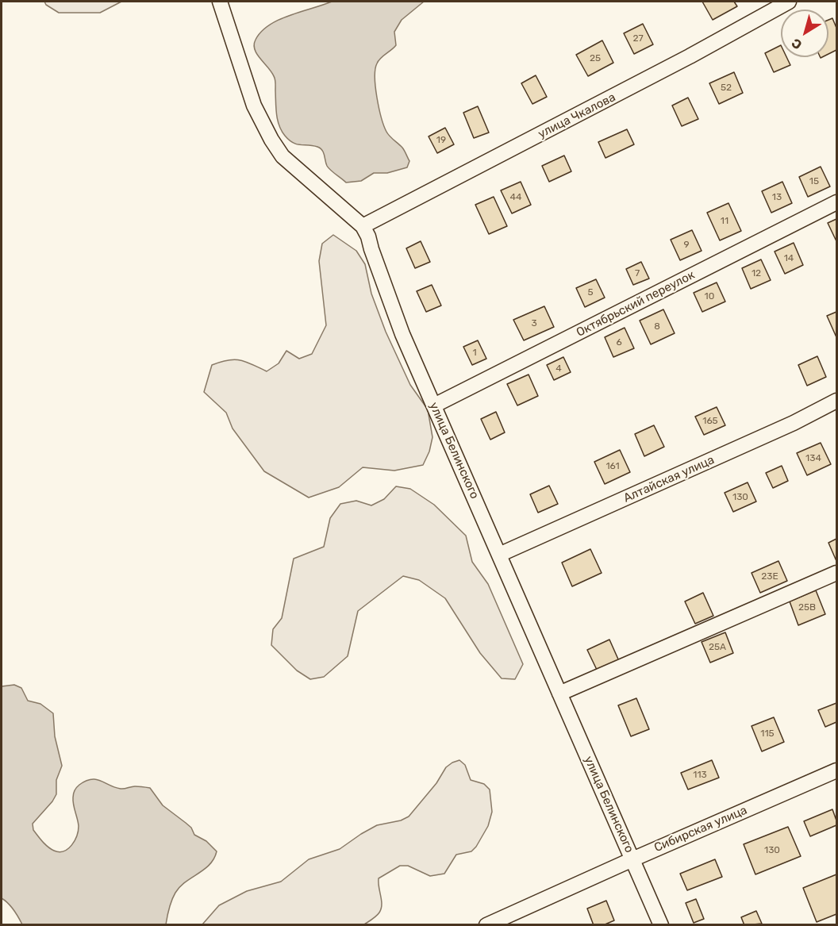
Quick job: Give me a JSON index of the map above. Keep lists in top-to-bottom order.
{
  "streets": {
    "street": [
      "улица Чкалова",
      "Октябрьский переулок",
      "улица Белинского",
      "Алтайская улица",
      "Сибирская улица"
    ]
  },
  "crossings": [
    ["улица Чкалова", "улица Белинского"],
    ["Октябрьский переулок", "улица Белинского"],
    ["улица Белинского", "Алтайская улица"],
    ["улица Белинского", "Сибирская улица"]
  ],
  "house_numbers": [
    "27",
    "25",
    "52",
    "19",
    "15",
    "44",
    "13",
    "11",
    "9",
    "14",
    "7",
    "12",
    "5",
    "10",
    "3",
    "8",
    "6",
    "1",
    "4",
    "165",
    "134",
    "161",
    "130",
    "23Е",
    "25В",
    "25А",
    "115",
    "113",
    "130"
  ],
  "north": "bottom left"
}
